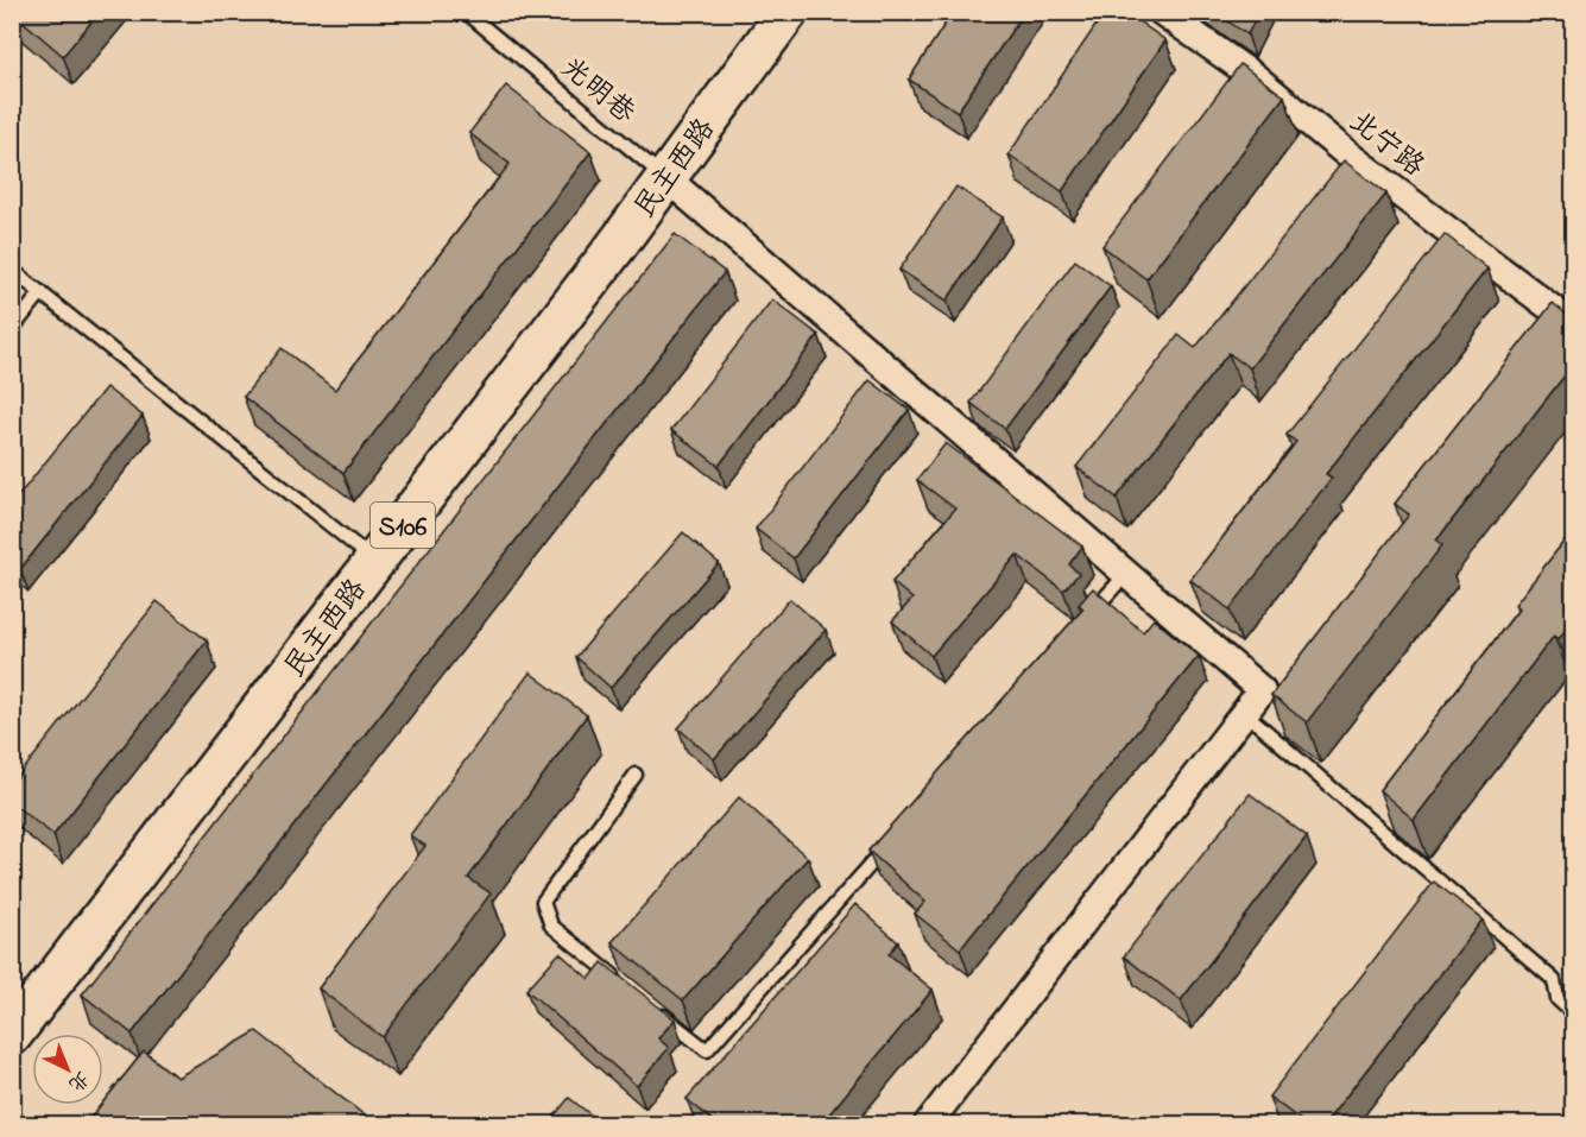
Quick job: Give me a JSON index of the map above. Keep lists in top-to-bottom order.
{
  "streets": {
    "main road": ["民主西路", "S106"],
    "street": ["北宁路"],
    "lane": ["光明巷"]
  },
  "crossings": [
    ["光明巷", "民主西路"]
  ],
  "north": "bottom right"
}
